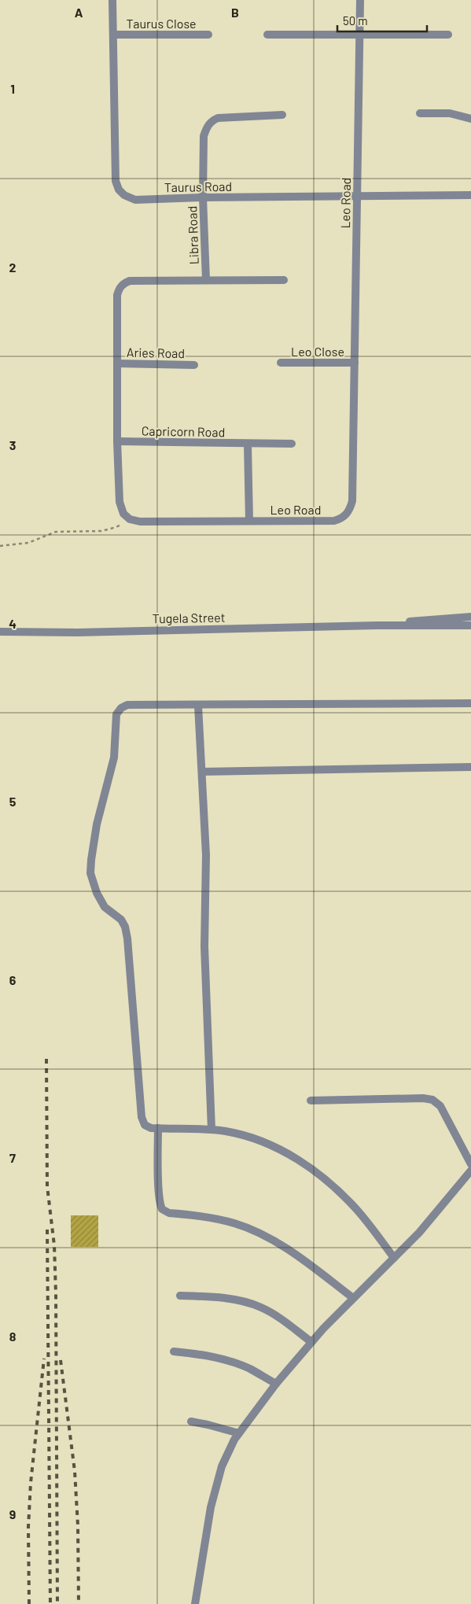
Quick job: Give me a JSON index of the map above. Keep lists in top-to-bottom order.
{
  "streets": {
    "street": [
      "Taurus Close",
      "Taurus Road",
      "Leo Road",
      "Libra Road",
      "Leo Close",
      "Aries Road",
      "Capricorn Road",
      "Tugela Street"
    ]
  },
  "crossings": [
    ["Taurus Close", "Taurus Road"],
    ["Taurus Road", "Leo Road"],
    ["Taurus Road", "Libra Road"],
    ["Leo Road", "Leo Close"]
  ],
  "scale_bar": "50 m",
  "grid": {
    "columns": ["A", "B"],
    "rows": [
      "1",
      "2",
      "3",
      "4",
      "5",
      "6",
      "7",
      "8",
      "9"
    ]
  }
}
